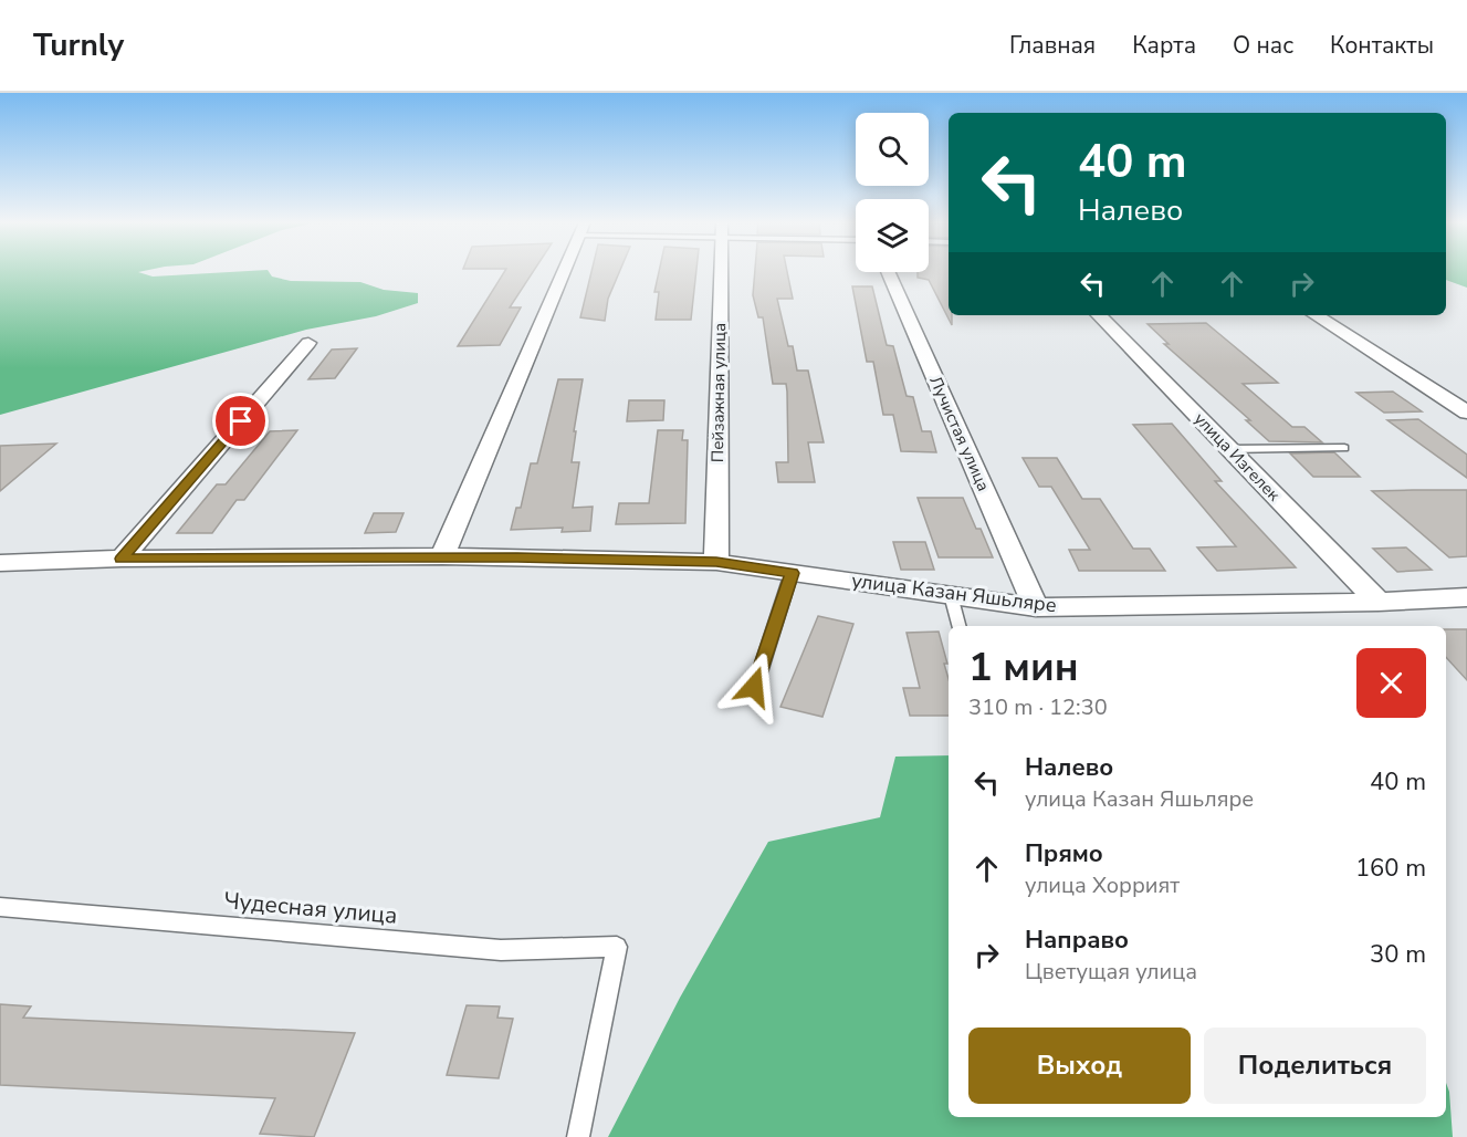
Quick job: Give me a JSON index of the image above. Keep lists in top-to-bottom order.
{
  "streets": {
    "street": [
      "Пейзажная улица",
      "Лучистая улица",
      "улица Изгелек",
      "улица Казан Яшьляре"
    ],
    "lane": ["Чудесная улица"]
  },
  "crossings": [
    ["Пейзажная улица", "улица Казан Яшьляре"],
    ["Лучистая улица", "улица Казан Яшьляре"],
    ["улица Изгелек", "улица Казан Яшьляре"]
  ],
  "page": {
    "header": "Turnly",
    "nav": [
      "Главная",
      "Карта",
      "О нас",
      "Контакты"
    ],
    "turn": ["40 m", "Налево"],
    "heading": ["1 мин", "310 m · 12:30"],
    "list": [
      {
        "name": "Налево",
        "note": "улица Казан Яшьляре",
        "value": "40 m"
      },
      {
        "name": "Прямо",
        "note": "улица Хоррият",
        "value": "160 m"
      },
      {
        "name": "Направо",
        "note": "Цветущая улица",
        "value": "30 m"
      }
    ],
    "buttons": ["Выход", "Поделиться"]
  }
}
